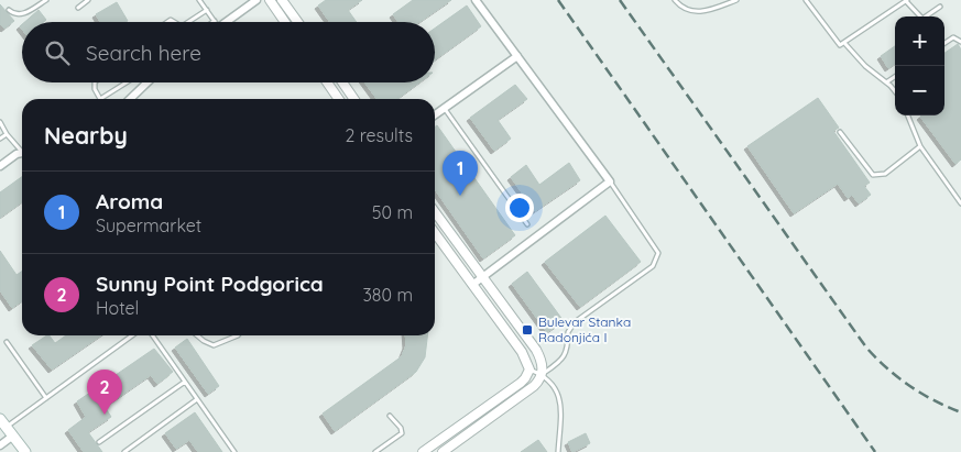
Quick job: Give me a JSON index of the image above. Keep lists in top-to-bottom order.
{
  "places": {
    "transit": ["Bulevar Stanka Radonjića I"]
  },
  "page": {
    "map_buttons": ["+", "−"],
    "search": "Search here",
    "heading": ["Nearby", "2 results"],
    "pins": ["1", "2"],
    "list": [
      {
        "mark": "1",
        "name": "Aroma",
        "note": "Supermarket",
        "value": "50 m"
      },
      {
        "mark": "2",
        "name": "Sunny Point Podgorica",
        "note": "Hotel",
        "value": "380 m"
      }
    ]
  }
}
